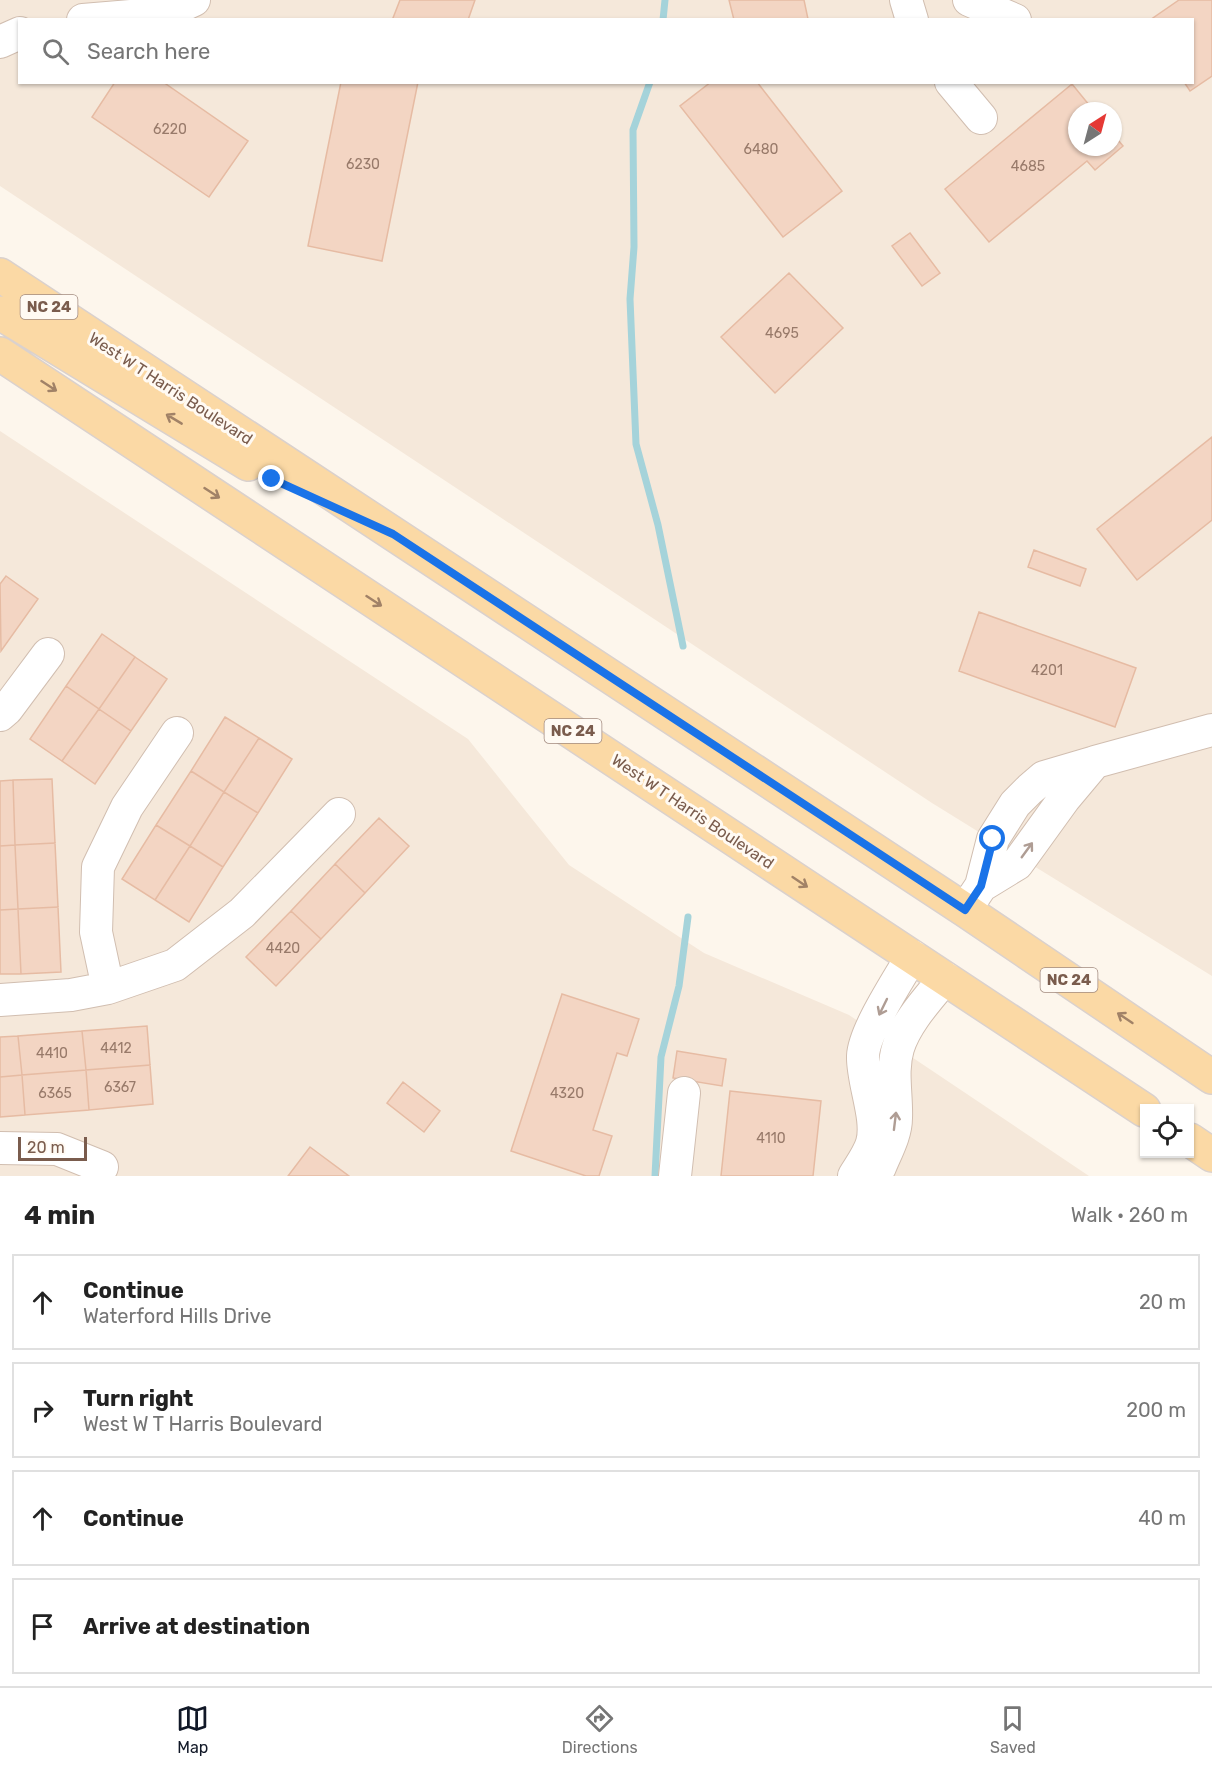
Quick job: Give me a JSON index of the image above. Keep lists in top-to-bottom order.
{
  "streets": {
    "main road": ["NC 24", "West W T Harris Boulevard"]
  },
  "house_numbers": [
    "6220",
    "6480",
    "6230",
    "4685",
    "4695",
    "4201",
    "4420",
    "4412",
    "4410",
    "6367",
    "6365",
    "4320",
    "4110"
  ],
  "scale_bar": "20 m",
  "north": "top right",
  "page": {
    "search": "Search here",
    "scale": "20 m",
    "heading": ["4 min", "Walk · 260 m"],
    "list": [
      ["Continue", "Waterford Hills Drive", "20 m"],
      ["Turn right", "West W T Harris Boulevard", "200 m"],
      ["Continue", "40 m"],
      "Arrive at destination"
    ],
    "nav": ["Map", "Directions", "Saved"]
  }
}
